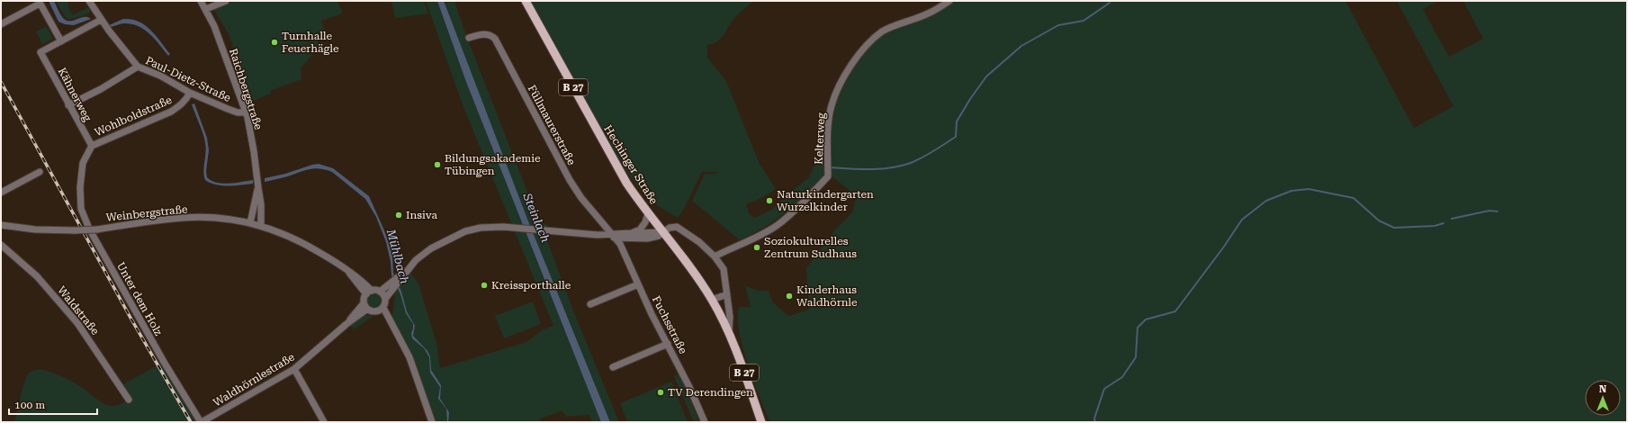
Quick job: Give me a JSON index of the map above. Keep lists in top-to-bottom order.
{
  "streets": {
    "main road": ["B 27", "Hechinger Straße"],
    "street": [
      "Paul-Dietz-Straße",
      "Raichbergstraße",
      "Kähnerweg",
      "Wohlboldstraße",
      "Füllmaurerstraße",
      "Kelterweg",
      "Weinbergstraße",
      "Unter dem Holz",
      "Waldstraße",
      "Fuchsstraße",
      "Waldhörnlestraße"
    ]
  },
  "crossings": [
    ["Paul-Dietz-Straße", "Raichbergstraße"],
    ["Paul-Dietz-Straße", "Wohlboldstraße"],
    ["Raichbergstraße", "Weinbergstraße"],
    ["Kähnerweg", "Wohlboldstraße"],
    ["Wohlboldstraße", "Unter dem Holz"],
    ["Füllmaurerstraße", "Fuchsstraße"],
    ["Kelterweg", "Hechinger Straße"],
    ["Weinbergstraße", "Waldhörnlestraße"],
    ["Unter dem Holz", "Waldhörnlestraße"]
  ],
  "water": ["Steinlach", "Mühlbach"],
  "places": [
    "Turnhalle Feuerhägle",
    "Bildungsakademie Tübingen",
    "Naturkindergarten Wurzelkinder",
    "Insiva",
    "Soziokulturelles Zentrum Sudhaus",
    "Kreissporthalle",
    "Kinderhaus Waldhörnle",
    "TV Derendingen"
  ],
  "scale_bar": "100 m",
  "north": "top"
}
